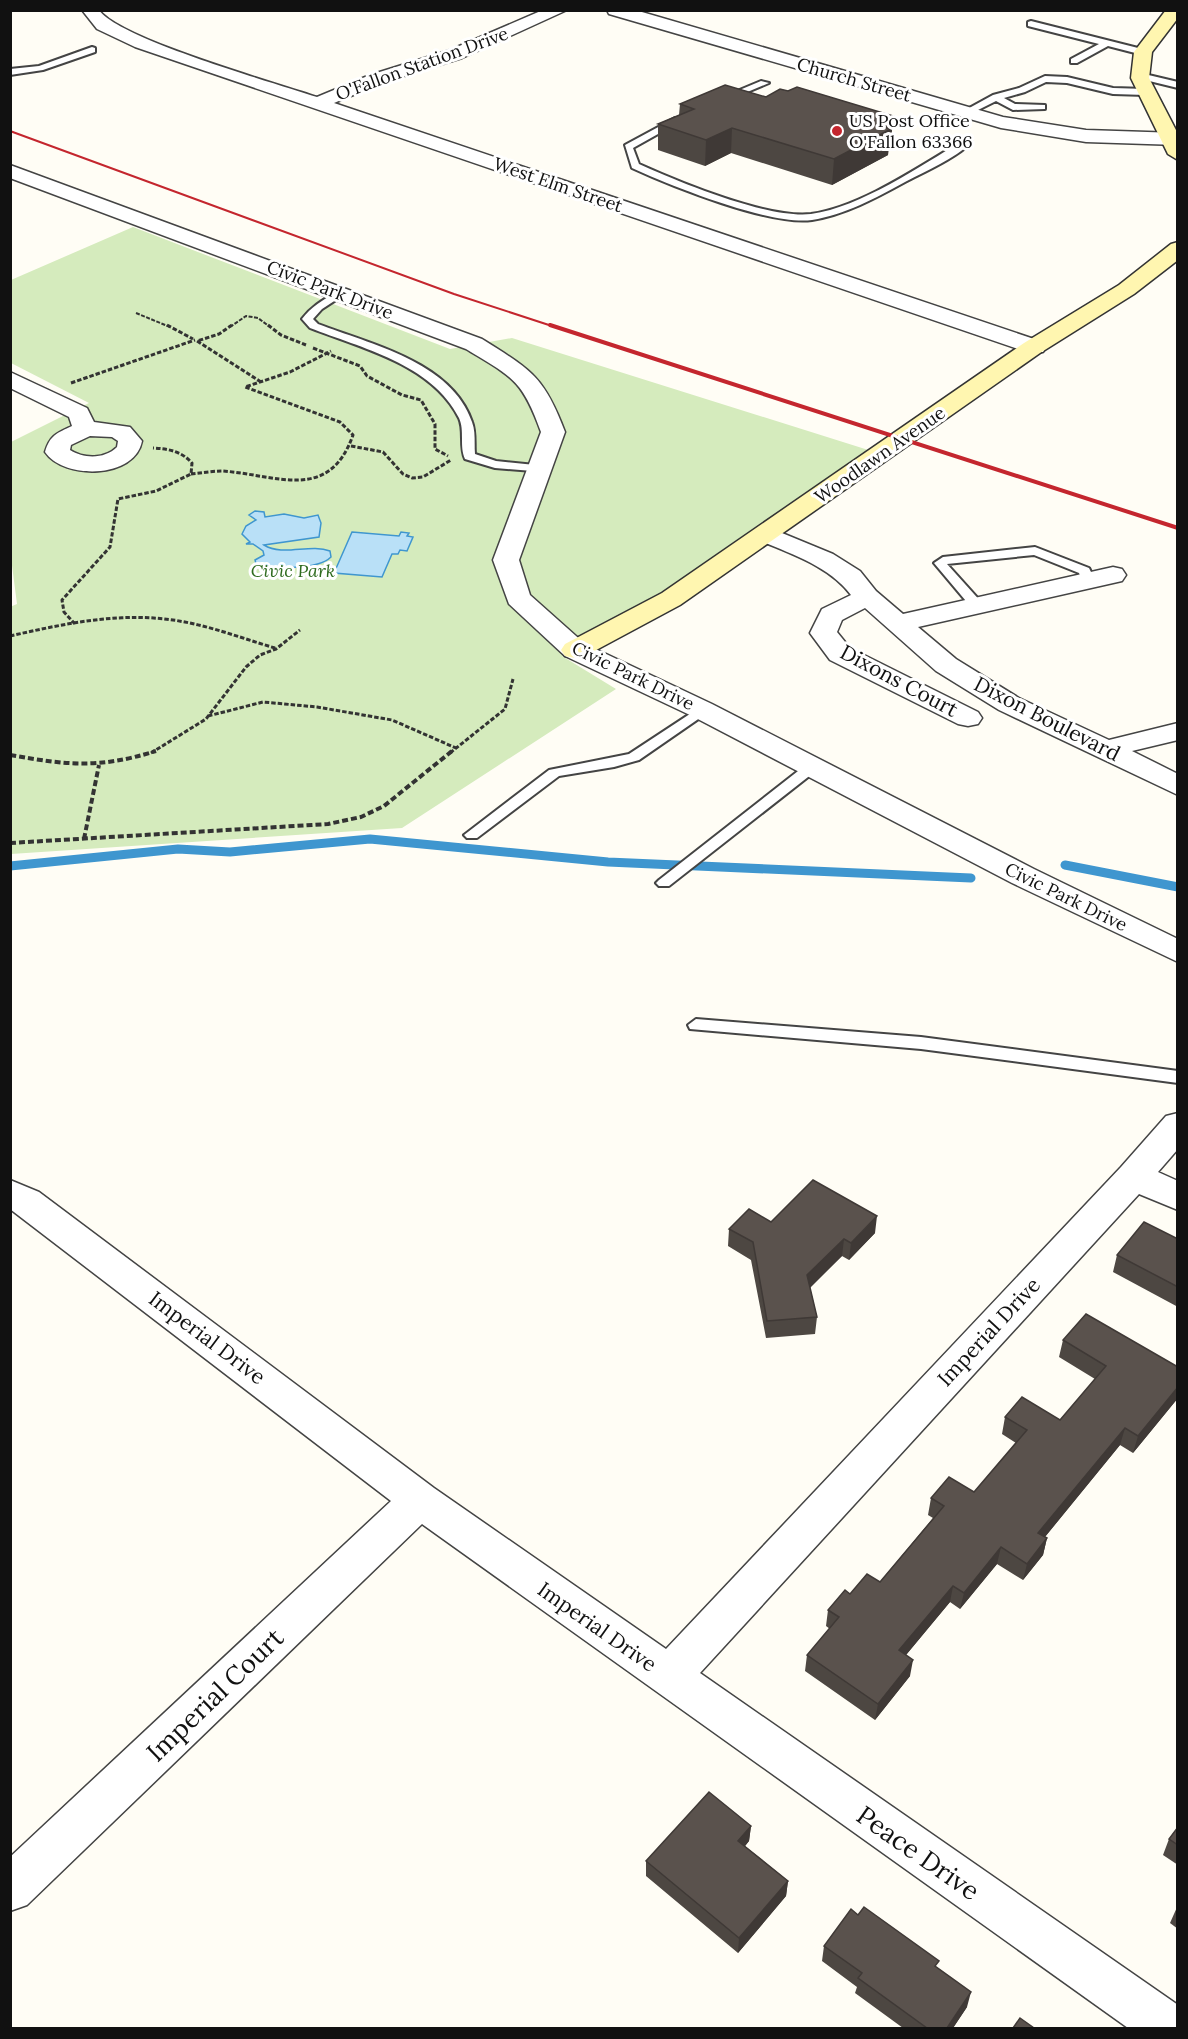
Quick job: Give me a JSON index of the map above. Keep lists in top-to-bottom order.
{
  "streets": {
    "street": [
      "O'Fallon Station Drive",
      "Church Street",
      "West Elm Street",
      "Civic Park Drive",
      "Woodlawn Avenue",
      "Dixons Court",
      "Dixon Boulevard",
      "Imperial Drive",
      "Imperial Court",
      "Peace Drive"
    ]
  },
  "crossings": [
    ["O'Fallon Station Drive", "West Elm Street"],
    ["West Elm Street", "Woodlawn Avenue"],
    ["Civic Park Drive", "Woodlawn Avenue"],
    ["Woodlawn Avenue", "Dixon Boulevard"],
    ["Dixons Court", "Dixon Boulevard"],
    ["Imperial Drive", "Imperial Court"],
    ["Imperial Drive", "Peace Drive"]
  ],
  "parks": ["Civic Park"],
  "places": ["US Post Office O'Fallon 63366"]
}
